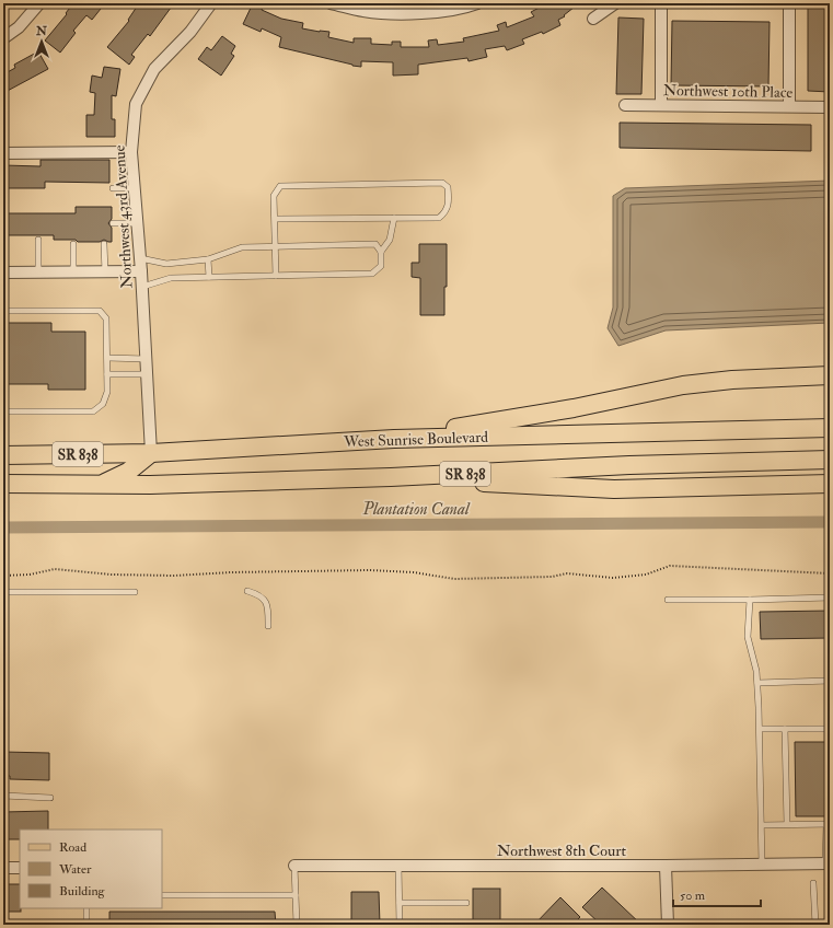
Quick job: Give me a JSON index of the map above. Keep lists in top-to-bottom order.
{
  "streets": {
    "main road": ["West Sunrise Boulevard", "SR 838"],
    "street": ["Northwest 10th Place", "Northwest 43rd Avenue", "Northwest 8th Court"]
  },
  "crossings": [
    ["Northwest 43rd Avenue", "West Sunrise Boulevard"]
  ],
  "water": ["Plantation Canal"],
  "legend": ["Road", "Water", "Building"],
  "scale_bar": "50 m",
  "north": "top"
}
